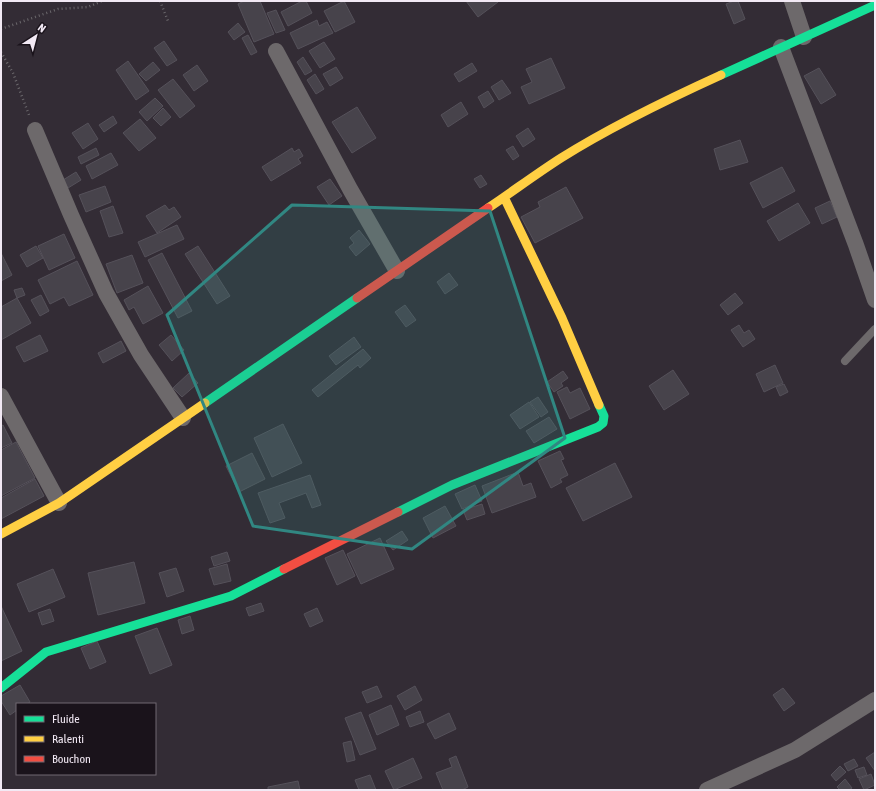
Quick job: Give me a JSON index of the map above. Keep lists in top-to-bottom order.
{
  "legend": ["Fluide", "Ralenti", "Bouchon"],
  "north": "top right"
}
